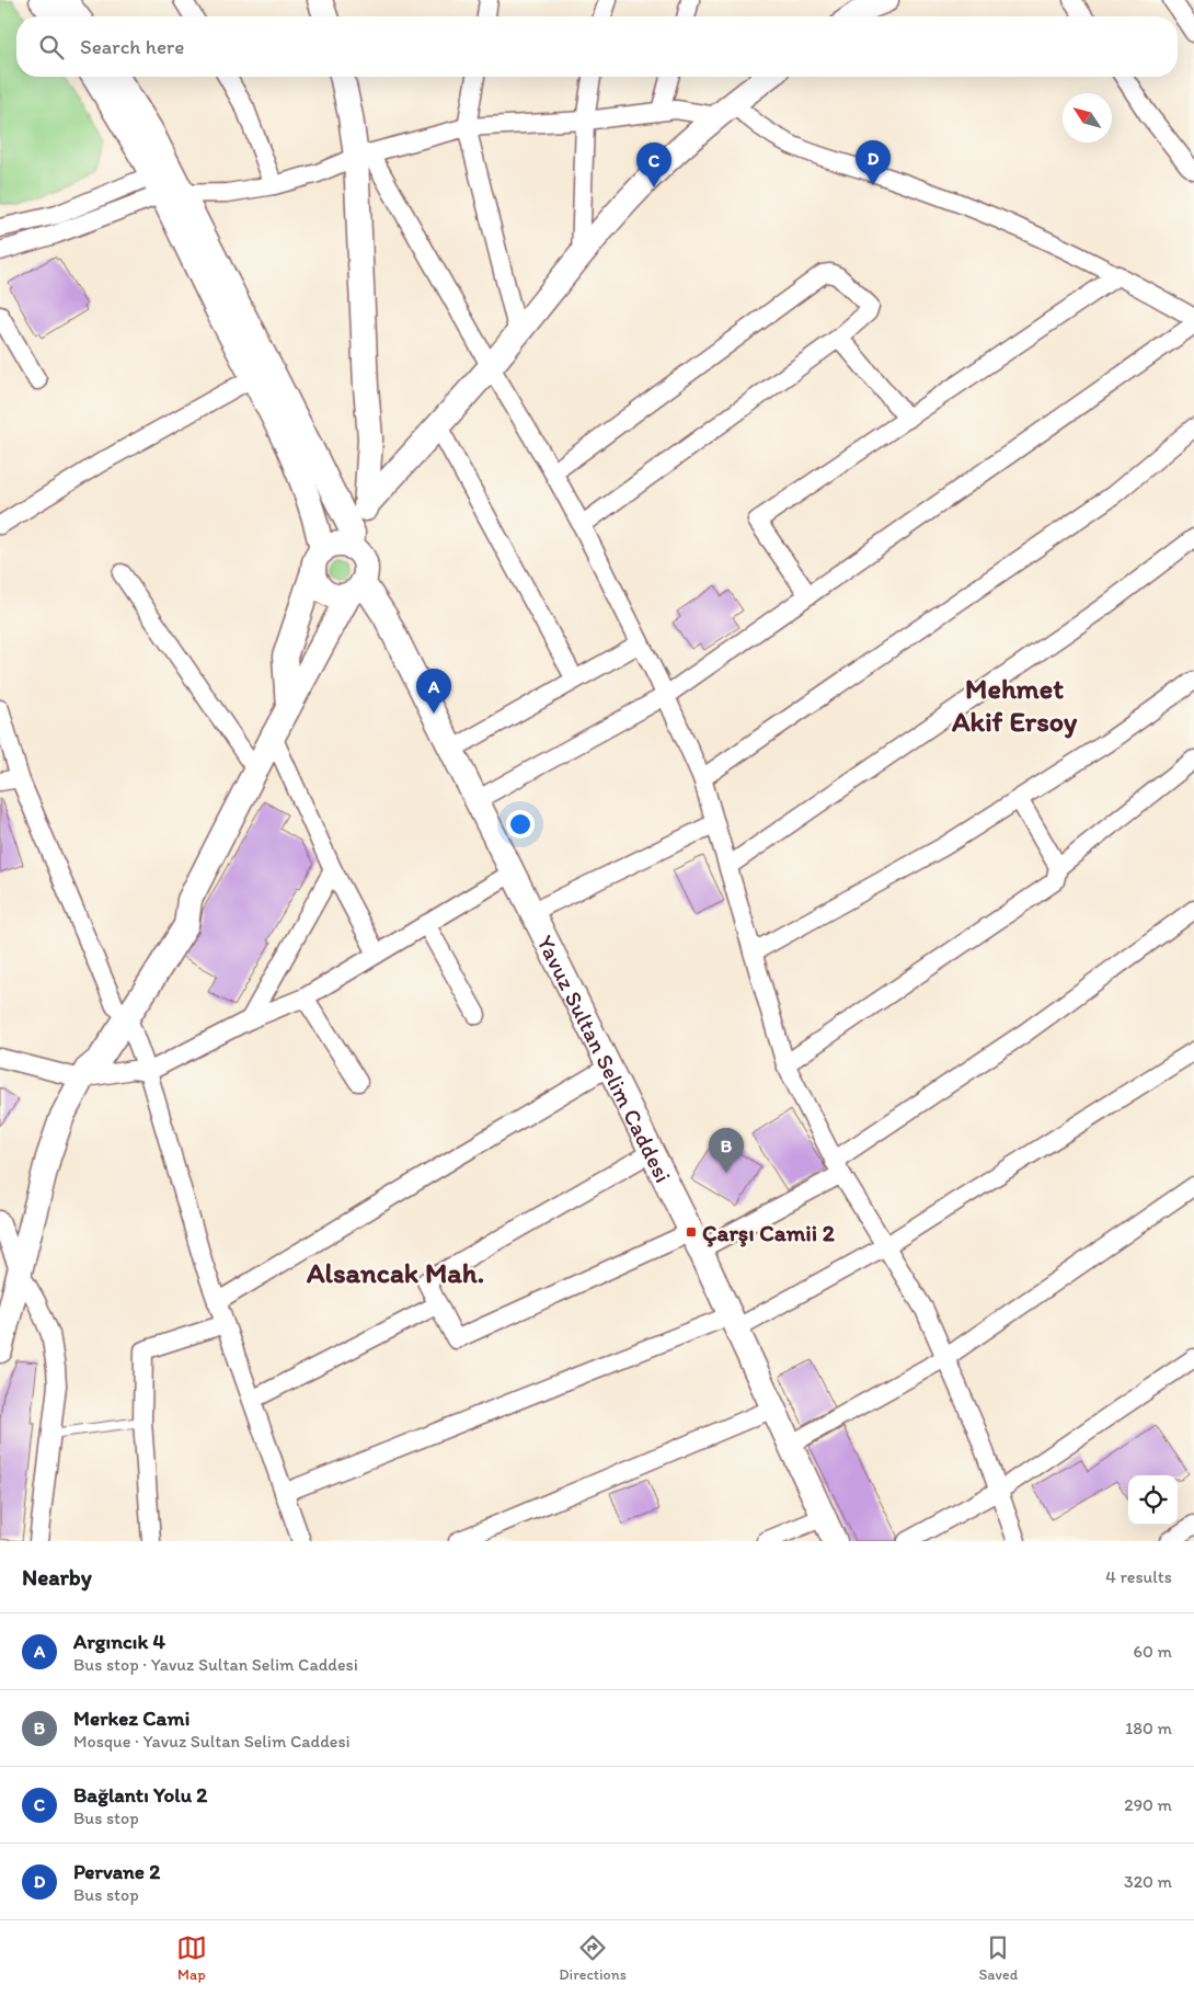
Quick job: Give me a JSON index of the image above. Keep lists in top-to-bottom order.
{
  "streets": {
    "street": ["Yavuz Sultan Selim Caddesi"]
  },
  "districts": ["Mehmet Akif Ersoy", "Alsancak Mah."],
  "places": {
    "transit": ["Çarşı Camii 2"]
  },
  "north": "top left",
  "page": {
    "search": "Search here",
    "pins": [
      "D",
      "C",
      "A",
      "B"
    ],
    "heading": ["Nearby", "4 results"],
    "list": [
      {
        "mark": "A",
        "name": "Argıncık 4",
        "note": "Bus stop · Yavuz Sultan Selim Caddesi",
        "value": "60 m"
      },
      {
        "mark": "B",
        "name": "Merkez Cami",
        "note": "Mosque · Yavuz Sultan Selim Caddesi",
        "value": "180 m"
      },
      {
        "mark": "C",
        "name": "Bağlantı Yolu 2",
        "note": "Bus stop",
        "value": "290 m"
      },
      {
        "mark": "D",
        "name": "Pervane 2",
        "note": "Bus stop",
        "value": "320 m"
      }
    ],
    "nav": ["Map", "Directions", "Saved"]
  }
}
